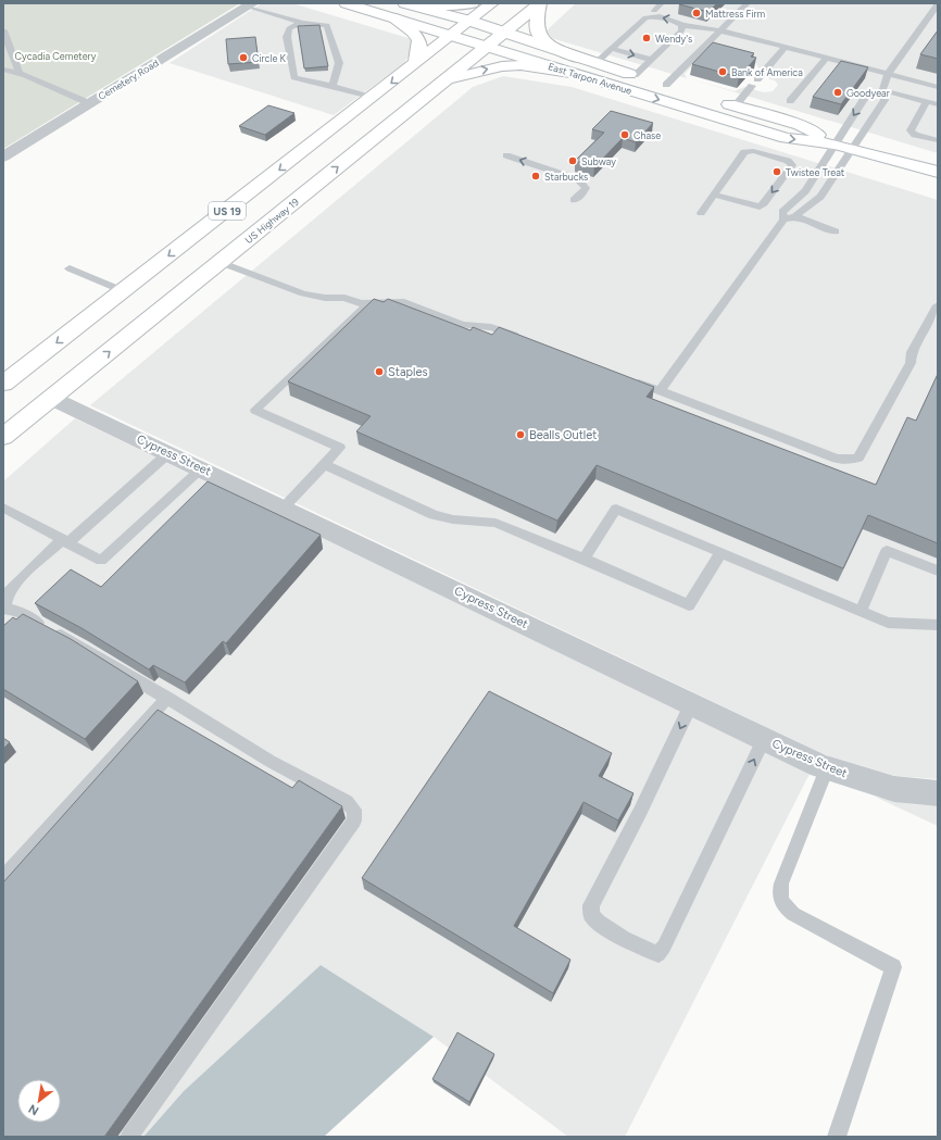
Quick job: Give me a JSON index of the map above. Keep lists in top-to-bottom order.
{
  "streets": {
    "main road": ["East Tarpon Avenue", "US 19", "US Highway 19"],
    "street": ["Cemetery Road", "Cypress Street"]
  },
  "crossings": [
    ["East Tarpon Avenue", "US 19"],
    ["East Tarpon Avenue", "US Highway 19"],
    ["US Highway 19", "Cypress Street"]
  ],
  "parks": ["Cycadia Cemetery"],
  "places": [
    "Mattress Firm",
    "Wendy's",
    "Circle K",
    "Bank of America",
    "Goodyear",
    "Chase",
    "Subway",
    "Twistee Treat",
    "Starbucks",
    "Staples",
    "Bealls Outlet"
  ],
  "north": "bottom left"
}
